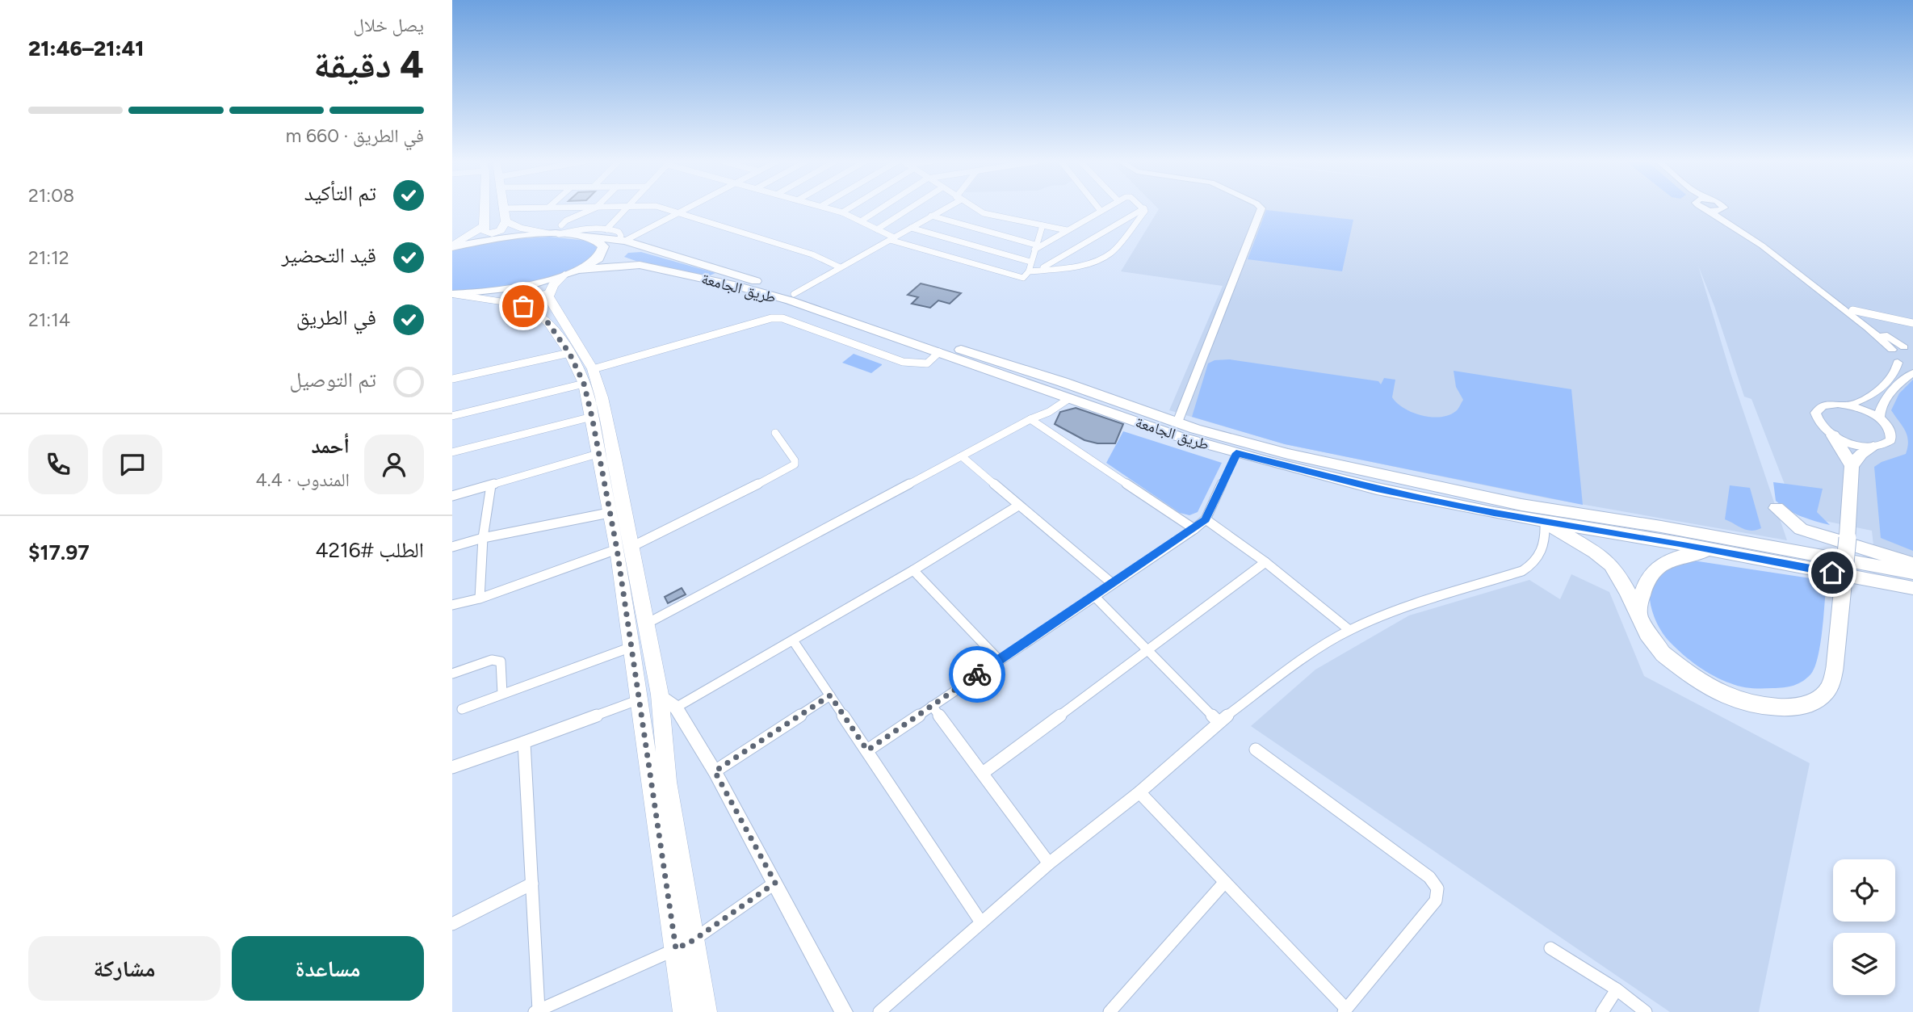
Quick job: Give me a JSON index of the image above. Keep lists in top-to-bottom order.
{
  "streets": {
    "highway": ["طريق الجامعة"]
  },
  "page": {
    "heading": ["4 دقيقة", "يصل خلال", "21:41–21:46"],
    "panel": [
      "أحمد",
      "المندوب · 4.4",
      "الطلب #4216",
      "$17.97"
    ],
    "bar": "في الطريق · 660 m",
    "list": [
      ["تم التأكيد", "21:08"],
      ["قيد التحضير", "21:12"],
      ["في الطريق", "21:14"],
      "تم التوصيل"
    ],
    "buttons": ["مساعدة", "مشاركة"]
  }
}
